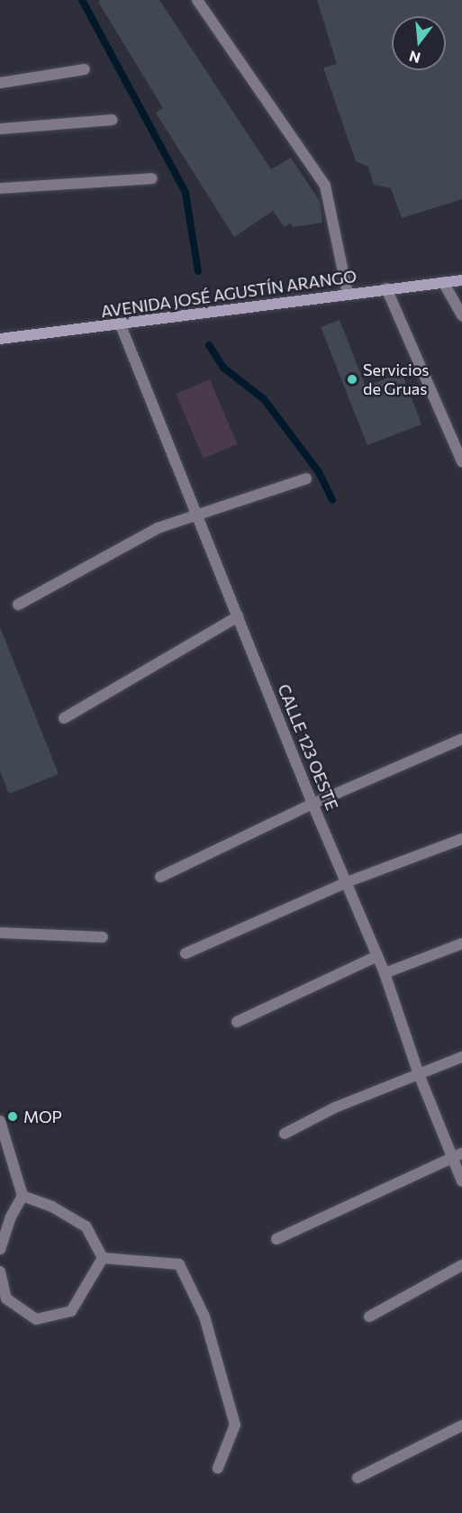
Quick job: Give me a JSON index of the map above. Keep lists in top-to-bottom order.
{
  "streets": {
    "main road": ["AVENIDA JOSÉ AGUSTÍN ARANGO"],
    "street": ["CALLE 123 OESTE"]
  },
  "crossings": [
    ["AVENIDA JOSÉ AGUSTÍN ARANGO", "CALLE 123 OESTE"]
  ],
  "places": ["Servicios de Gruas", "MOP"],
  "north": "bottom"
}
